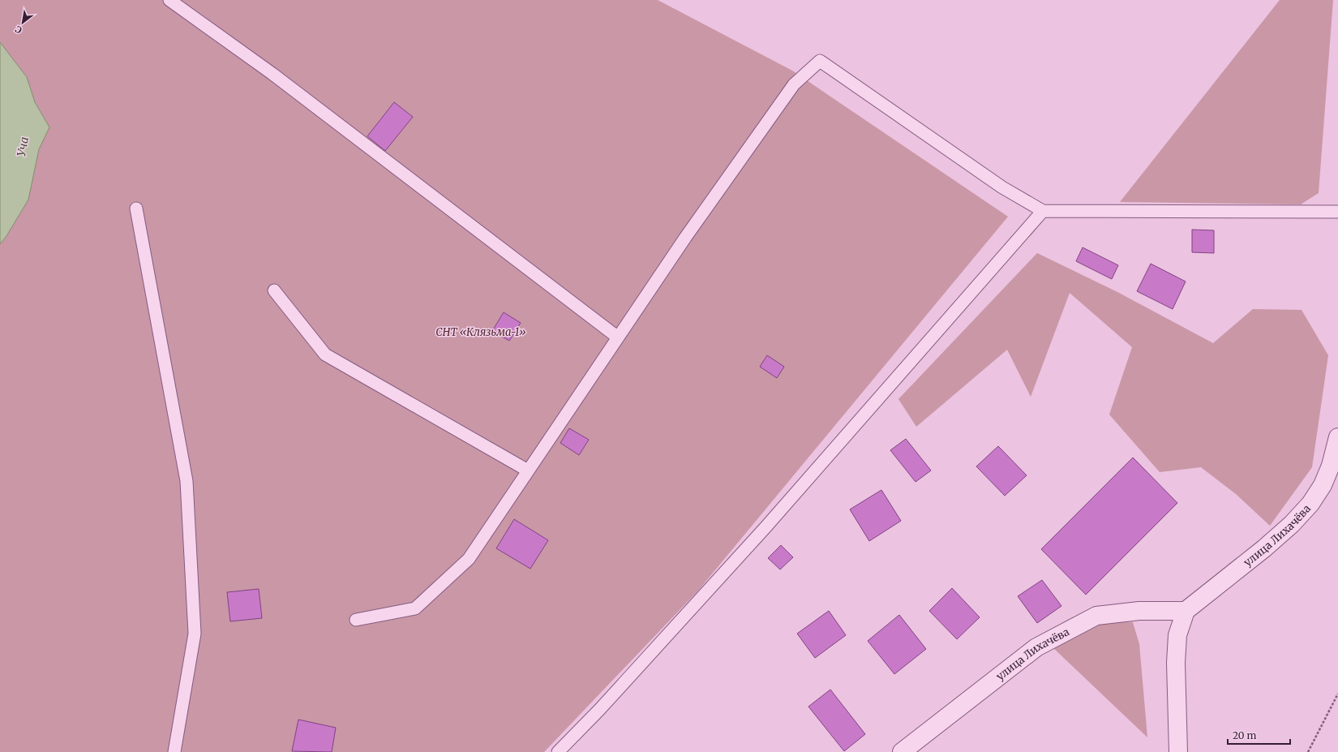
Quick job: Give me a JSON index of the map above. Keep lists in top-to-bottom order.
{
  "streets": {
    "street": ["улица Лихачёва"]
  },
  "water": ["Уча"],
  "parks": ["СНТ «Клязьма-1»"],
  "scale_bar": "20 m",
  "north": "bottom left"
}
